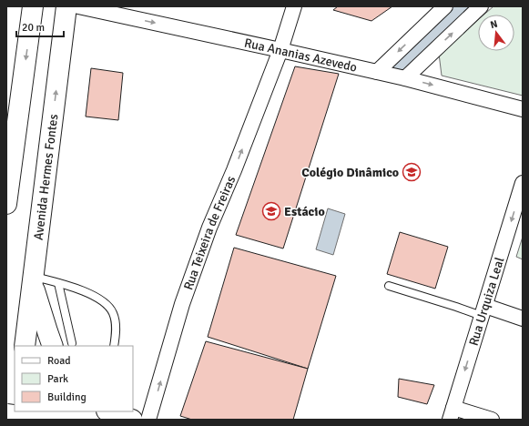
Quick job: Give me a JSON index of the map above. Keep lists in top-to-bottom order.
{
  "streets": {
    "main road": ["Avenida Hermes Fontes"],
    "street": ["Rua Ananias Azevedo", "Rua Teixeira de Freiras", "Rua Urquiza Leal"]
  },
  "crossings": [
    ["Rua Ananias Azevedo", "Rua Teixeira de Freiras"]
  ],
  "one_way": ["Rua Ananias Azevedo", "Rua Teixeira de Freiras", "Rua Urquiza Leal"],
  "places": {
    "school or university": ["Colégio Dinâmico", "Estácio"]
  },
  "legend": ["Road", "Park", "Building"],
  "scale_bar": "20 m",
  "north": "top"
}
